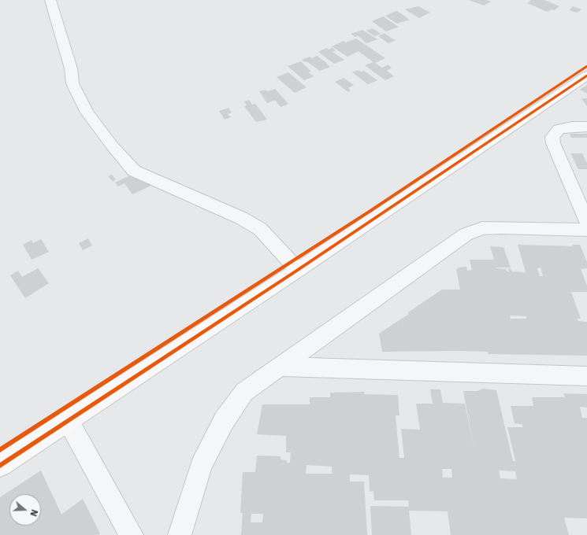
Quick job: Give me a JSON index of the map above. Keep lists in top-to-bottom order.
{
  "north": "right"
}
